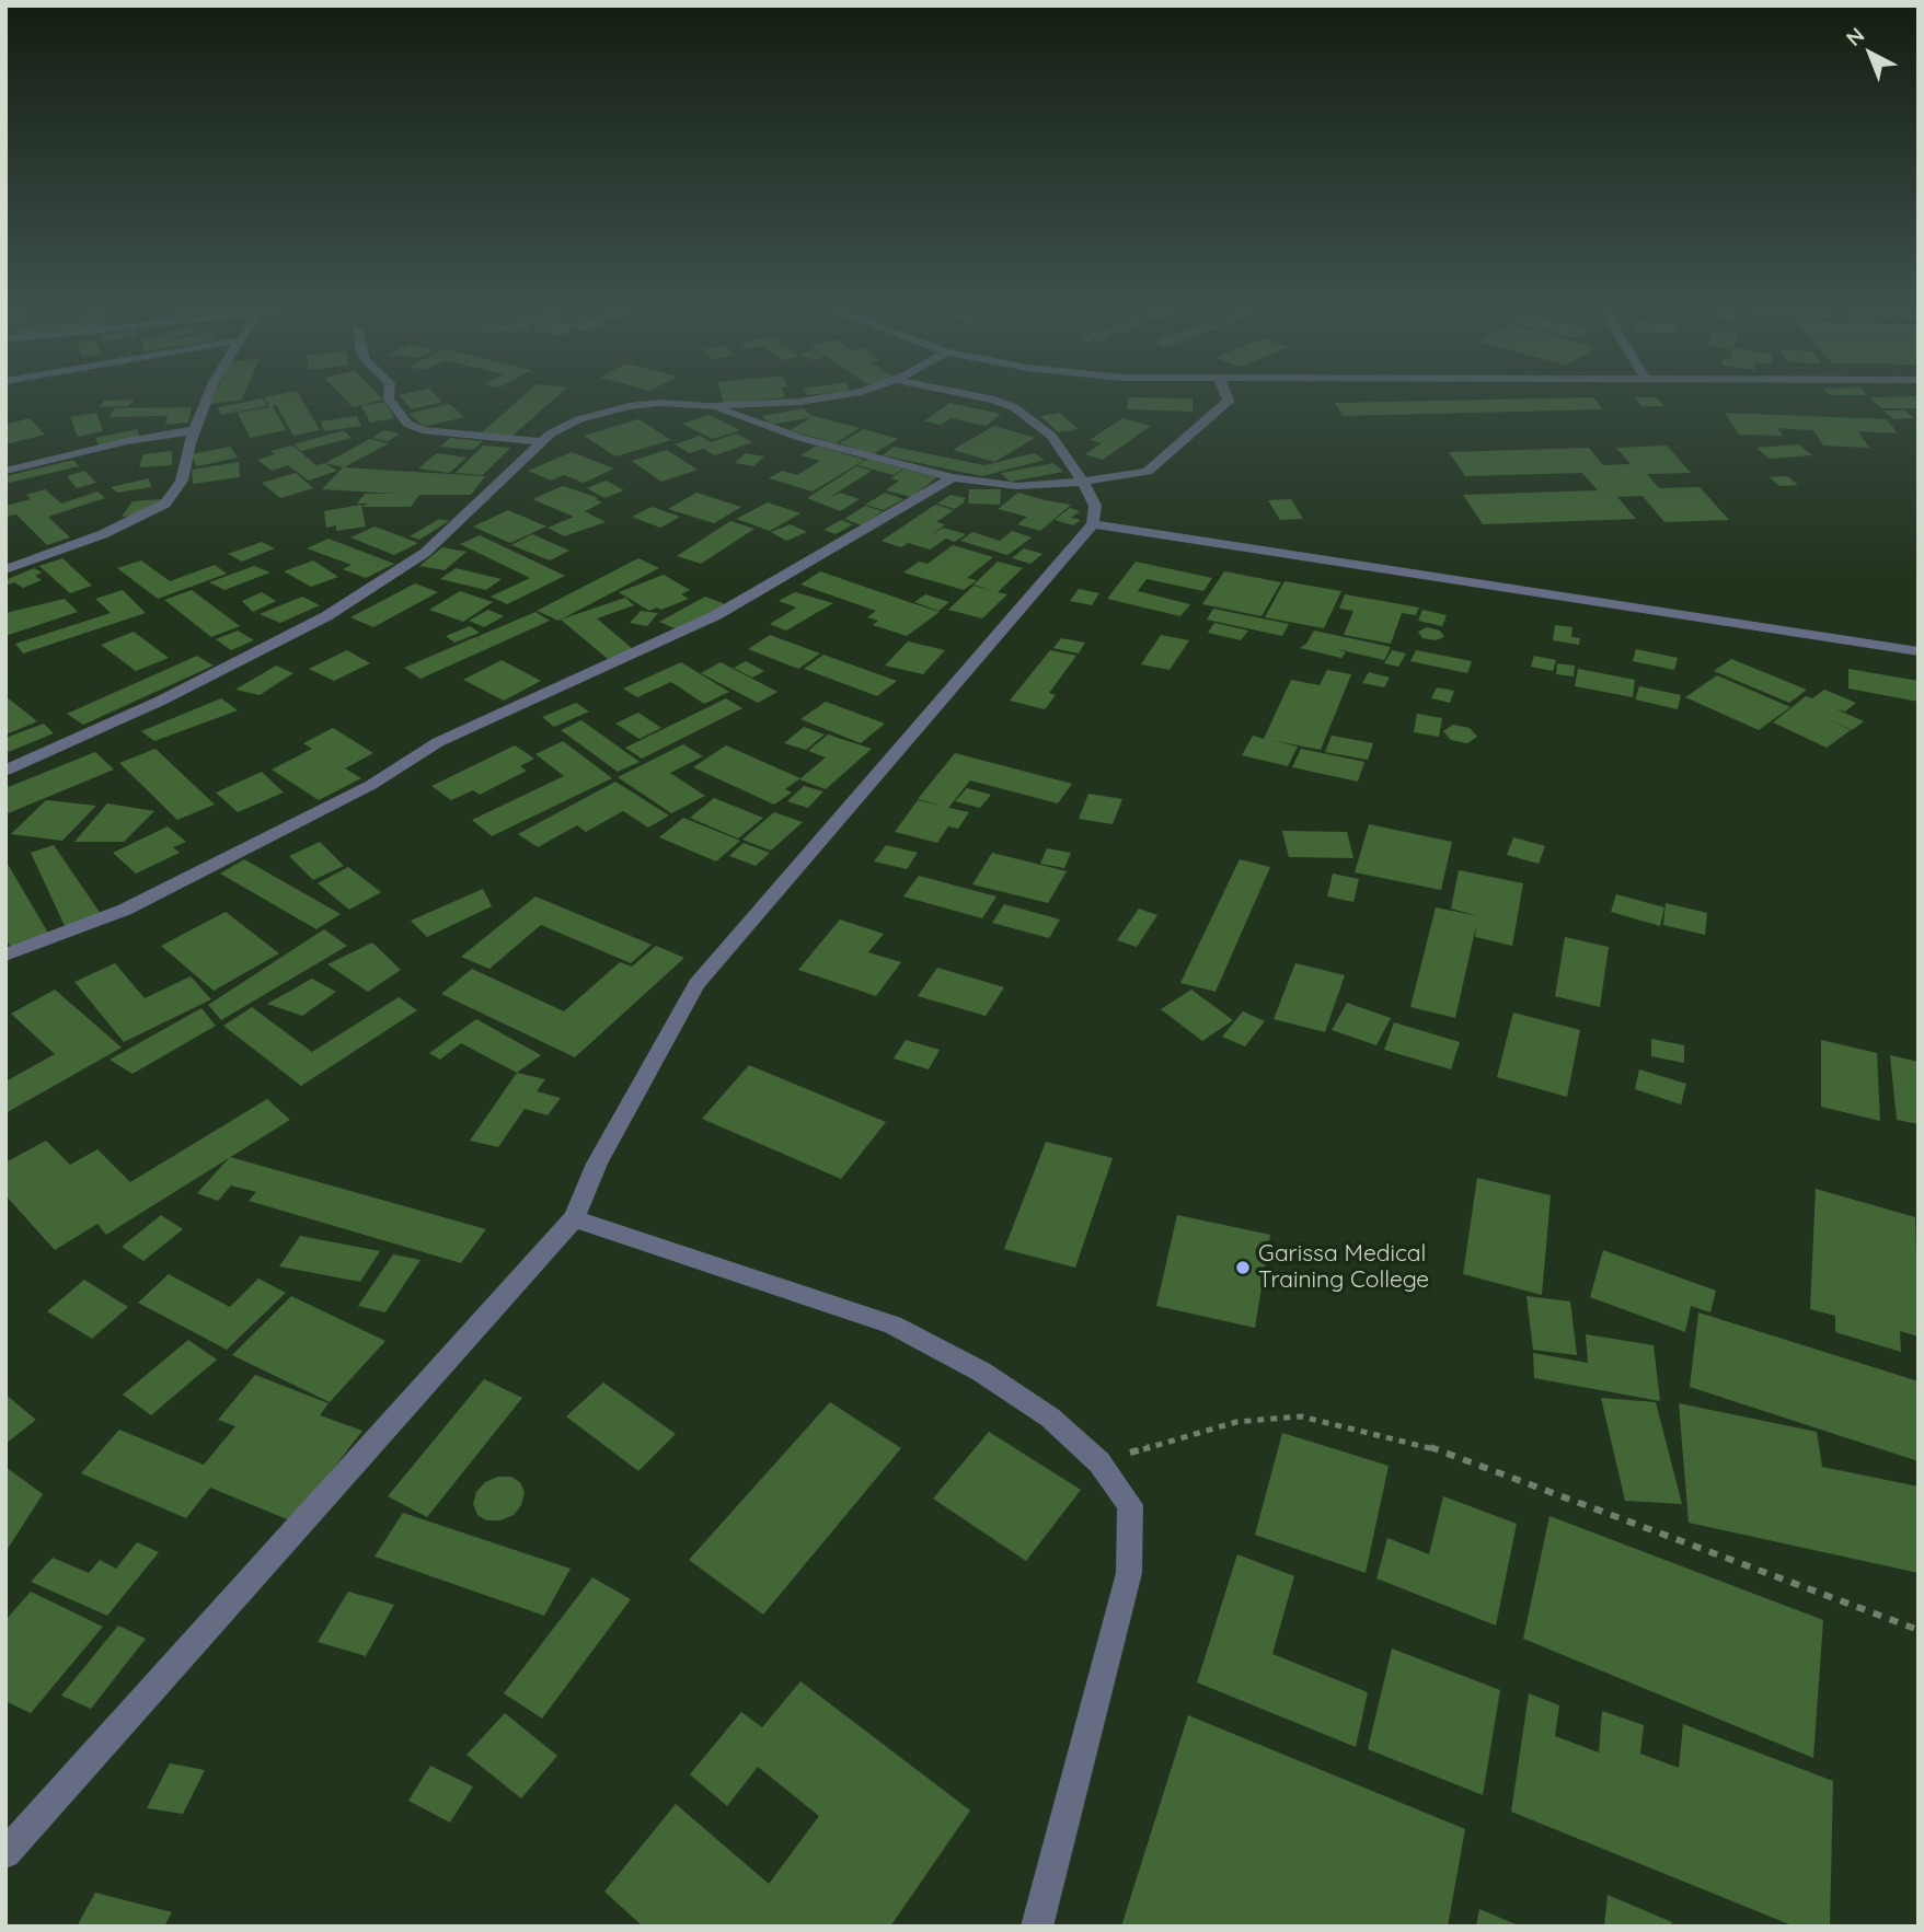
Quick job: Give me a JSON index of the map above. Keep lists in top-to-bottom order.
{
  "places": ["Garissa Medical Training College"],
  "north": "top left"
}
